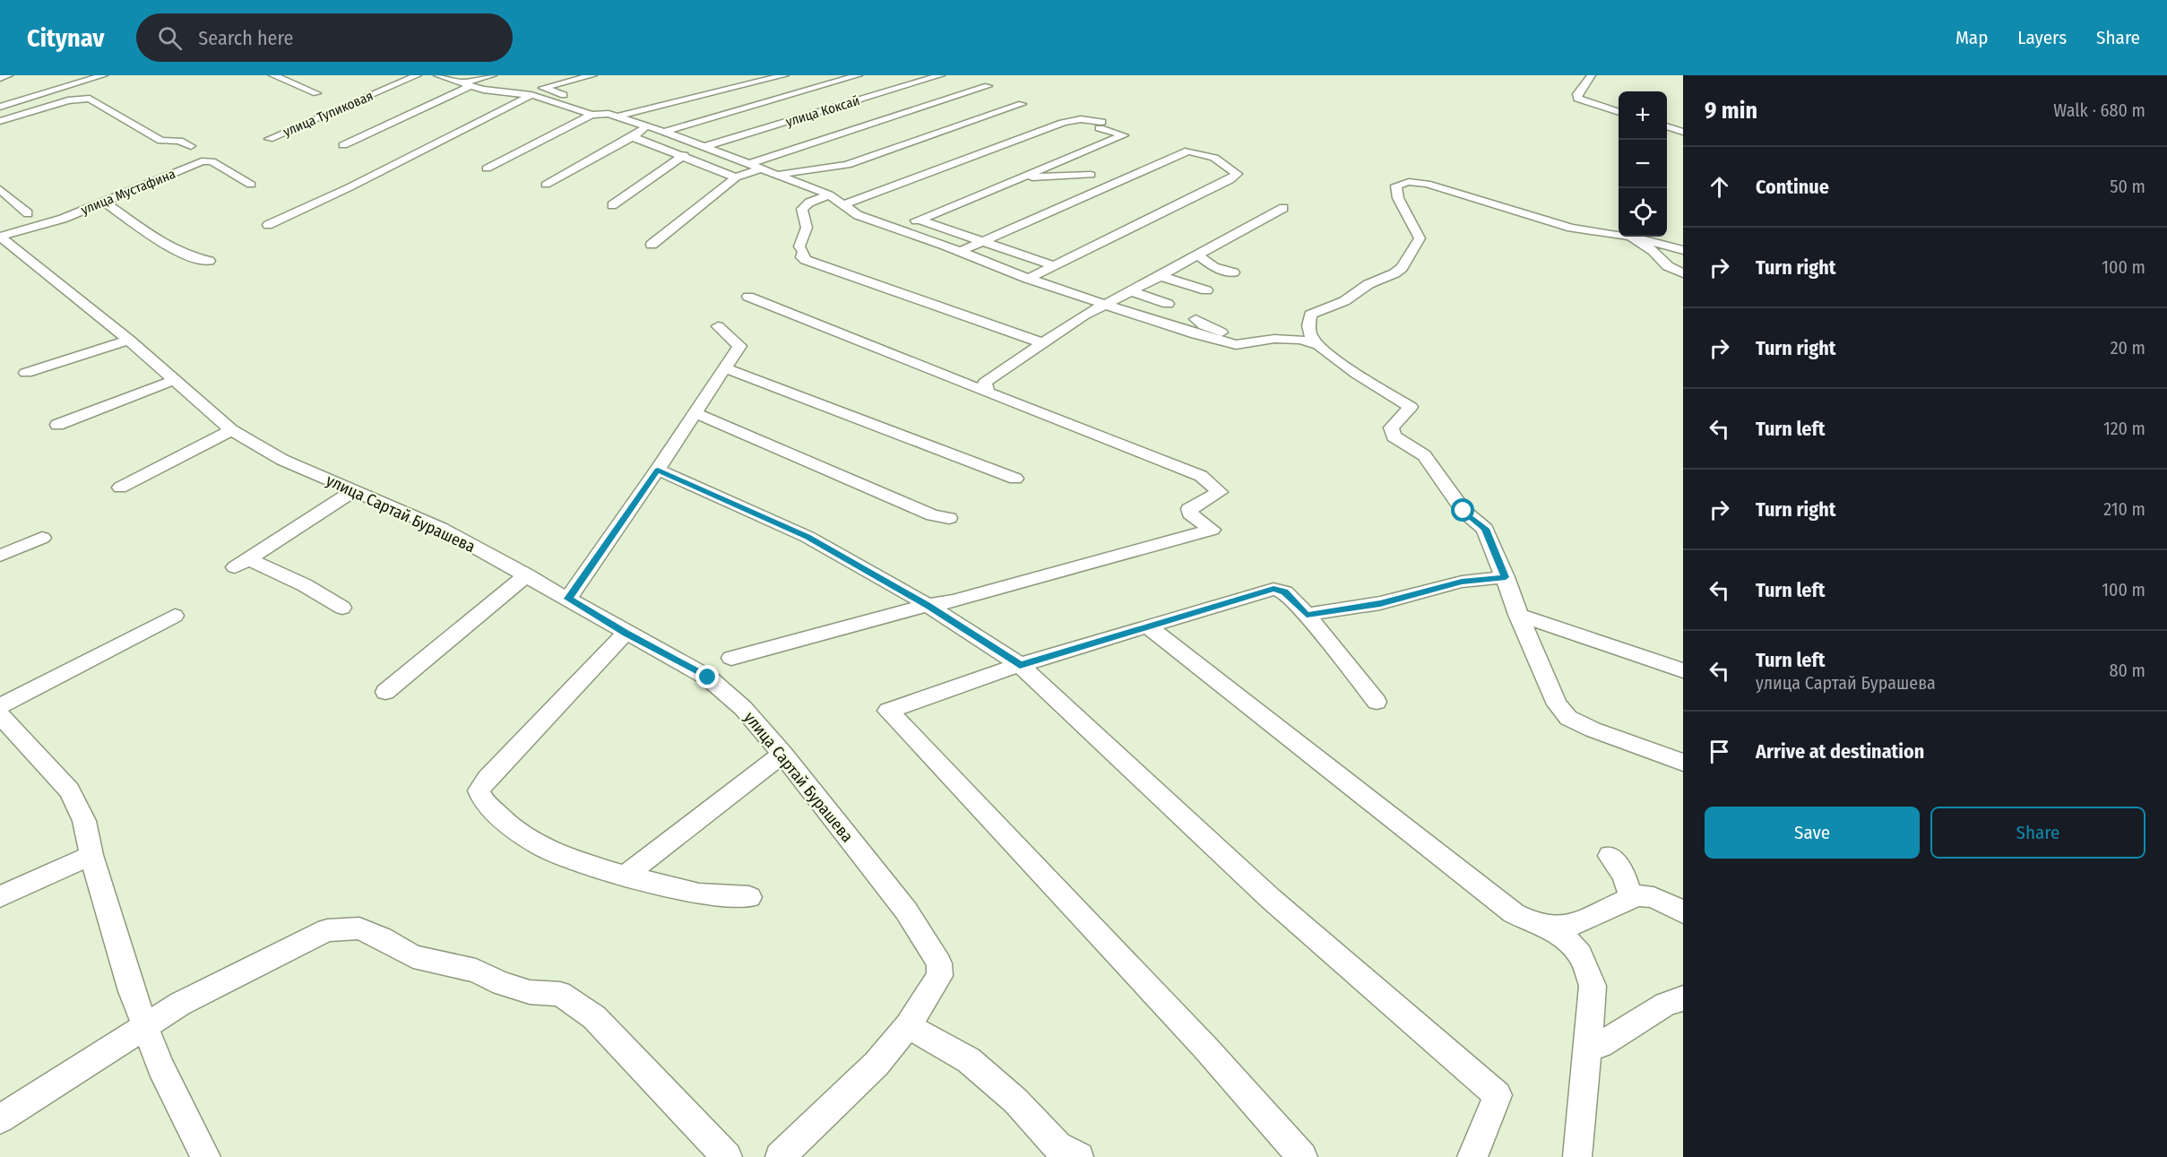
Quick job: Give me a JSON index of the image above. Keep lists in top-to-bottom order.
{
  "streets": {
    "street": [
      "улица Коксай",
      "улица Тупиковая",
      "улица Мустафина",
      "улица Сартай Бурашева"
    ]
  },
  "crossings": [
    ["улица Мустафина", "улица Сартай Бурашева"]
  ],
  "page": {
    "header": "Citynav",
    "search": "Search here",
    "nav": ["Map", "Layers", "Share"],
    "heading": ["9 min", "Walk · 680 m"],
    "map_buttons": ["+", "−"],
    "list": [
      ["Continue", "50 m"],
      ["Turn right", "100 m"],
      ["Turn right", "20 m"],
      ["Turn left", "120 m"],
      ["Turn right", "210 m"],
      ["Turn left", "100 m"],
      ["Turn left", "улица Сартай Бурашева", "80 m"],
      "Arrive at destination"
    ],
    "buttons": ["Save", "Share"]
  }
}
